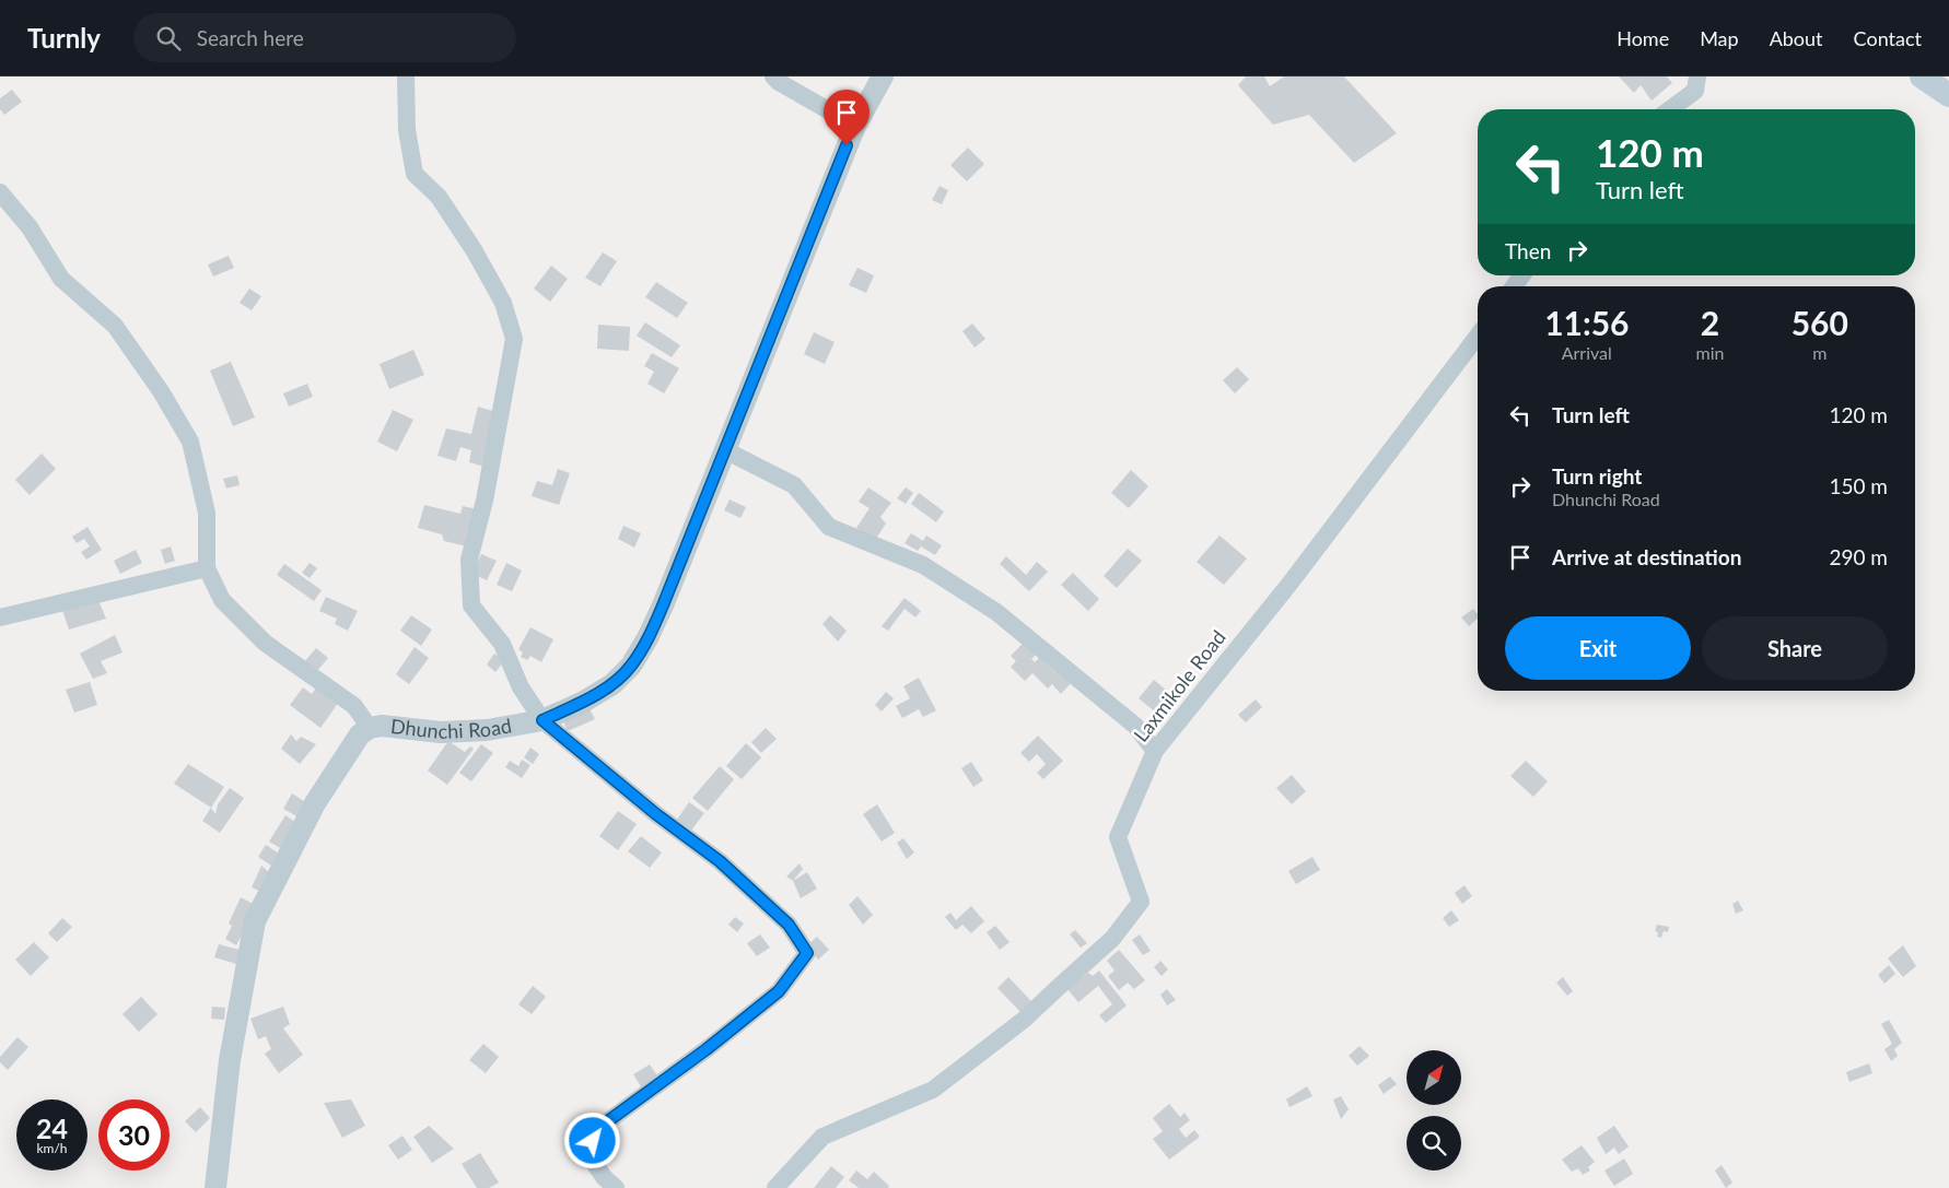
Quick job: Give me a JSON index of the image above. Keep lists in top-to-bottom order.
{
  "streets": {
    "street": ["Laxmikole Road", "Dhunchi Road"]
  },
  "north": "top right",
  "page": {
    "header": "Turnly",
    "search": "Search here",
    "nav": [
      "Home",
      "Map",
      "About",
      "Contact"
    ],
    "turn": ["120 m", "Turn left"],
    "then": "Then",
    "eta": [
      "11:56",
      "Arrival",
      "2",
      "min",
      "560",
      "m"
    ],
    "list": [
      {
        "name": "Turn left",
        "value": "120 m"
      },
      {
        "name": "Turn right",
        "note": "Dhunchi Road",
        "value": "150 m"
      },
      {
        "name": "Arrive at destination",
        "value": "290 m"
      }
    ],
    "buttons": ["Exit", "Share"],
    "speed": "24 km/h",
    "limit": "30"
  }
}
